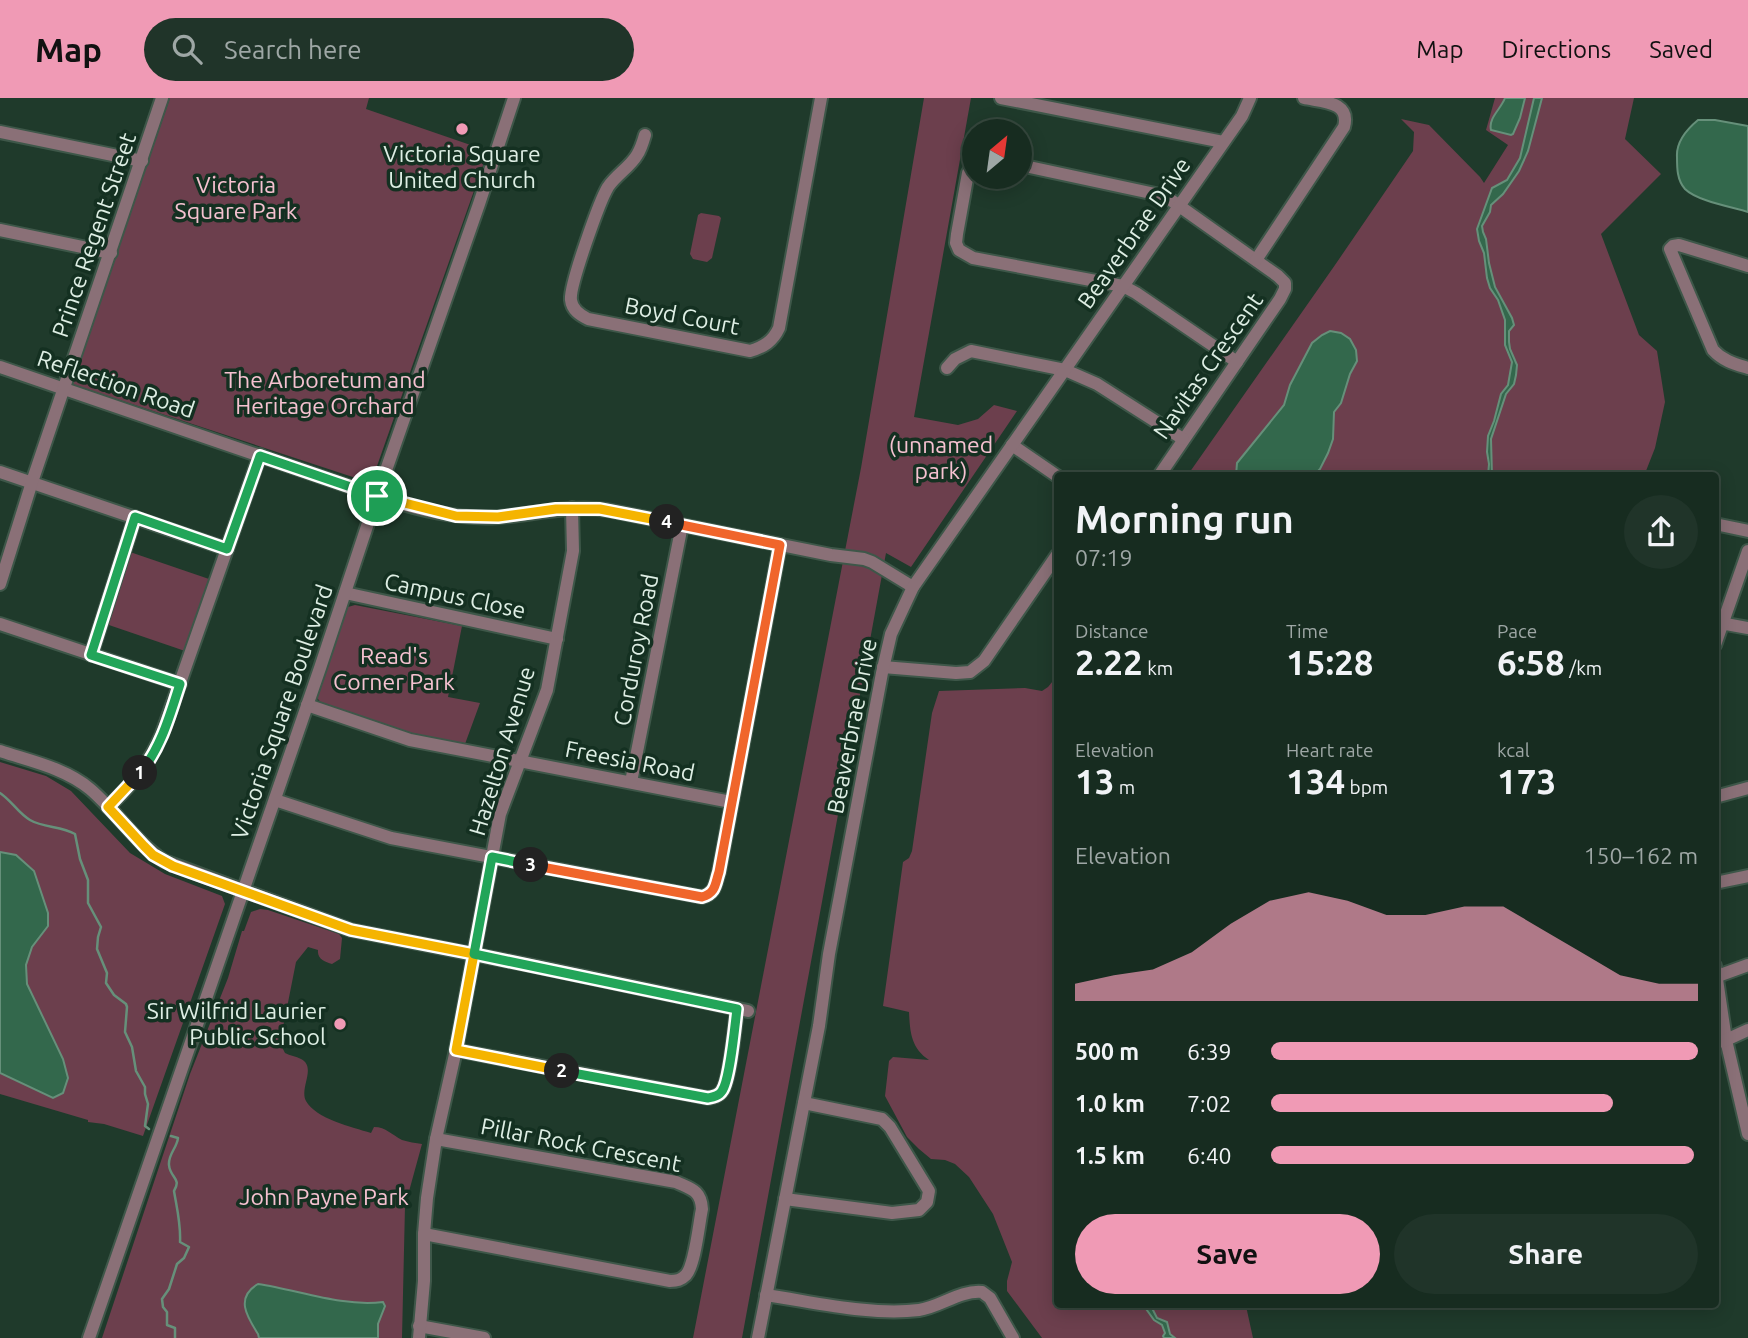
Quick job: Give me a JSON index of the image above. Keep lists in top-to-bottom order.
{
  "streets": {
    "street": [
      "Beaverbrae Drive",
      "Prince Regent Street",
      "Boyd Court",
      "Navitas Crescent",
      "Reflection Road",
      "Campus Close",
      "Corduroy Road",
      "Victoria Square Boulevard",
      "Hazelton Avenue",
      "Freesia Road",
      "Pillar Rock Crescent"
    ]
  },
  "crossings": [
    ["Beaverbrae Drive", "Navitas Crescent"],
    ["Beaverbrae Drive", "Reflection Road"],
    ["Prince Regent Street", "Reflection Road"],
    ["Reflection Road", "Corduroy Road"],
    ["Reflection Road", "Victoria Square Boulevard"],
    ["Reflection Road", "Hazelton Avenue"],
    ["Campus Close", "Victoria Square Boulevard"],
    ["Campus Close", "Hazelton Avenue"],
    ["Corduroy Road", "Freesia Road"],
    ["Victoria Square Boulevard", "Freesia Road"],
    ["Hazelton Avenue", "Freesia Road"],
    ["Hazelton Avenue", "Pillar Rock Crescent"]
  ],
  "parks": [
    "Victoria Square Park",
    "The Arboretum and Heritage Orchard",
    "(unnamed park)",
    "Read's Corner Park",
    "John Payne Park"
  ],
  "places": ["Victoria Square United Church", "Sir Wilfrid Laurier Public School"],
  "north": "top right",
  "page": {
    "header": "Map",
    "search": "Search here",
    "nav": ["Map", "Directions", "Saved"],
    "heading": ["Morning run", "07:19"],
    "pins": [
      "4",
      "1",
      "3",
      "2"
    ],
    "stats": [
      ["Distance", "2.22 km"],
      ["Time", "15:28"],
      ["Pace", "6:58 /km"],
      ["Elevation", "13 m"],
      ["Heart rate", "134 bpm"],
      ["kcal", "173"]
    ],
    "chart": ["Elevation", "150–162 m"],
    "list": [
      {
        "name": "500 m",
        "note": "6:39"
      },
      {
        "name": "1.0 km",
        "note": "7:02"
      },
      {
        "name": "1.5 km",
        "note": "6:40"
      }
    ],
    "buttons": ["Save", "Share"]
  }
}
